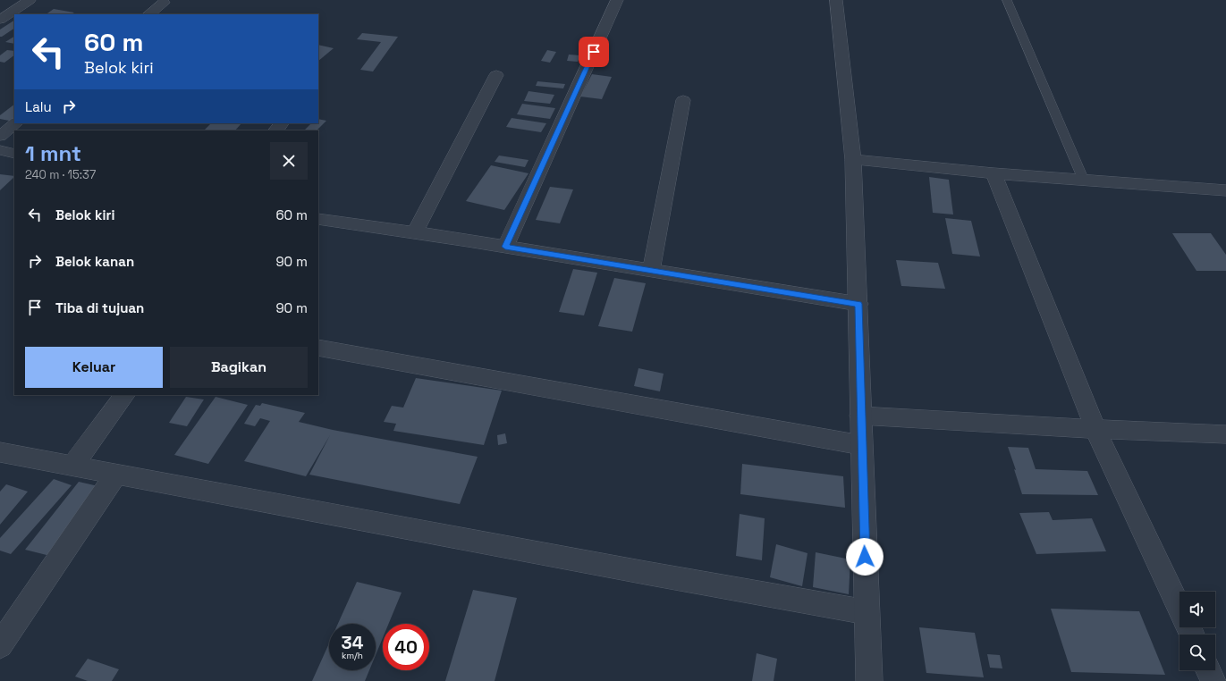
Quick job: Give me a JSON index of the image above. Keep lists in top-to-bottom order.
{
  "page": {
    "turn": ["60 m", "Belok kiri"],
    "then": "Lalu",
    "heading": ["1 mnt", "240 m · 15:37"],
    "list": [
      {
        "name": "Belok kiri",
        "value": "60 m"
      },
      {
        "name": "Belok kanan",
        "value": "90 m"
      },
      {
        "name": "Tiba di tujuan",
        "value": "90 m"
      }
    ],
    "buttons": ["Keluar", "Bagikan"],
    "speed": "34 km/h",
    "limit": "40"
  }
}
